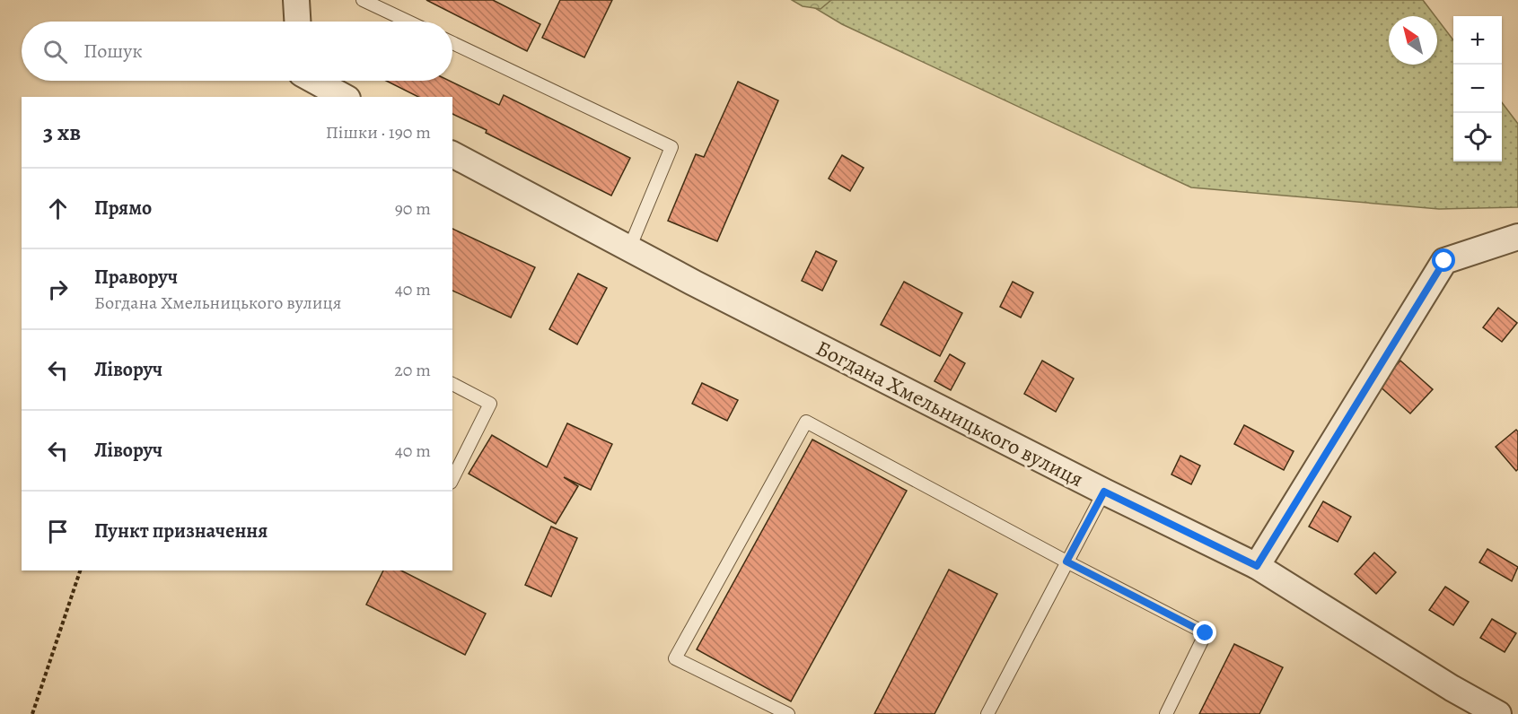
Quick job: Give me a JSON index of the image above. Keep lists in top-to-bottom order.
{
  "streets": {
    "street": ["Богдана Хмельницького вулиця"]
  },
  "north": "top left",
  "page": {
    "map_buttons": ["+", "−"],
    "search": "Пошук",
    "heading": ["3 хв", "Пішки · 190 m"],
    "list": [
      ["Прямо", "90 m"],
      ["Праворуч", "Богдана Хмельницького вулиця", "40 m"],
      ["Ліворуч", "20 m"],
      ["Ліворуч", "40 m"],
      "Пункт призначення"
    ]
  }
}
